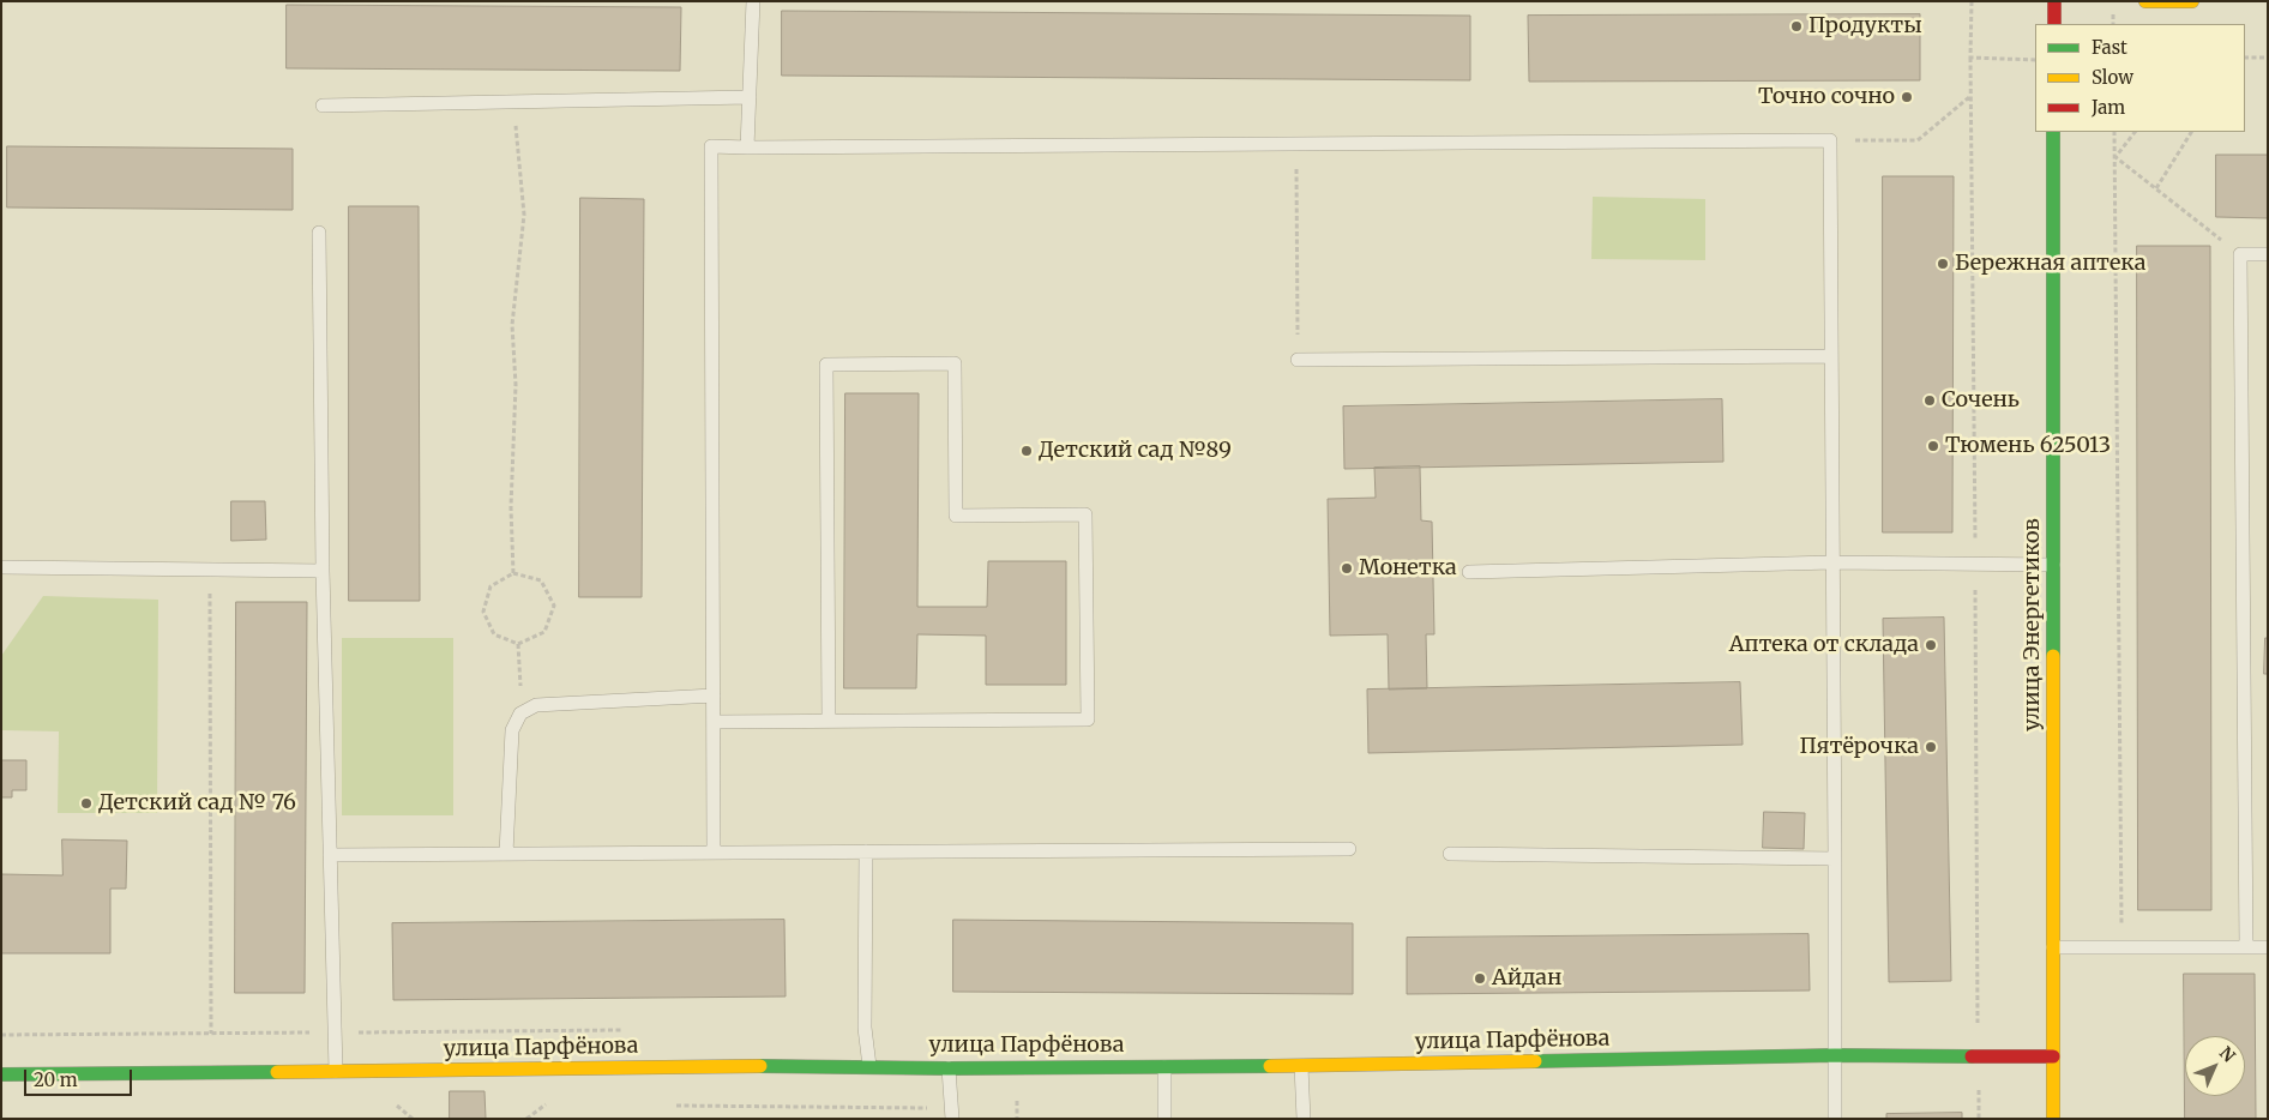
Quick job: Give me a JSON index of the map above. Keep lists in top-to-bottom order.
{
  "streets": {
    "street": ["улица Энергетиков", "улица Парфёнова"]
  },
  "crossings": [
    ["улица Энергетиков", "улица Парфёнова"]
  ],
  "places": [
    "Продукты",
    "Точно сочно",
    "Бережная аптека",
    "Сочень",
    "Тюмень 625013",
    "Детский сад №89",
    "Монетка",
    "Аптека от склада",
    "Пятёрочка",
    "Детский сад № 76",
    "Айдан"
  ],
  "legend": ["Fast", "Slow", "Jam"],
  "scale_bar": "20 m",
  "north": "top right"
}
